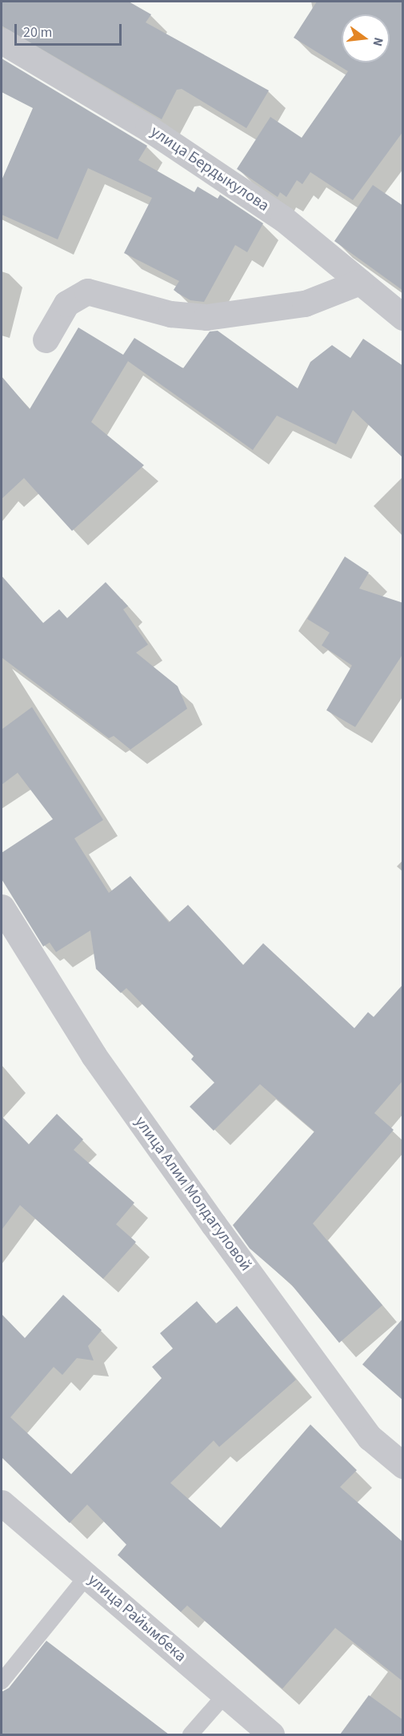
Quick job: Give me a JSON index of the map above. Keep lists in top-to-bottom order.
{
  "streets": {
    "street": ["улица Бердыкулова", "улица Алии Молдагуловой", "улица Райымбека"]
  },
  "scale_bar": "20 m",
  "north": "right"
}
